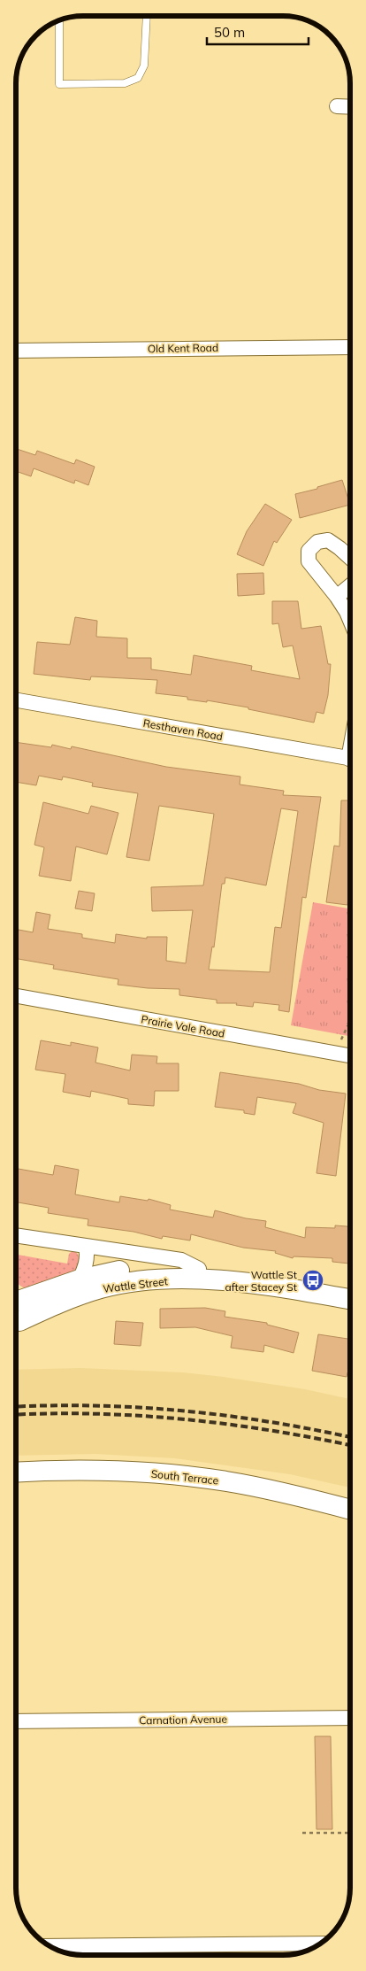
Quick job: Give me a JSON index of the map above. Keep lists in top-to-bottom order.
{
  "streets": {
    "main road": ["Wattle Street", "South Terrace"],
    "street": [
      "Old Kent Road",
      "Resthaven Road",
      "Prairie Vale Road",
      "Carnation Avenue"
    ]
  },
  "places": {
    "bus stop": ["Wattle St after Stacey St"]
  },
  "scale_bar": "50 m"
}
